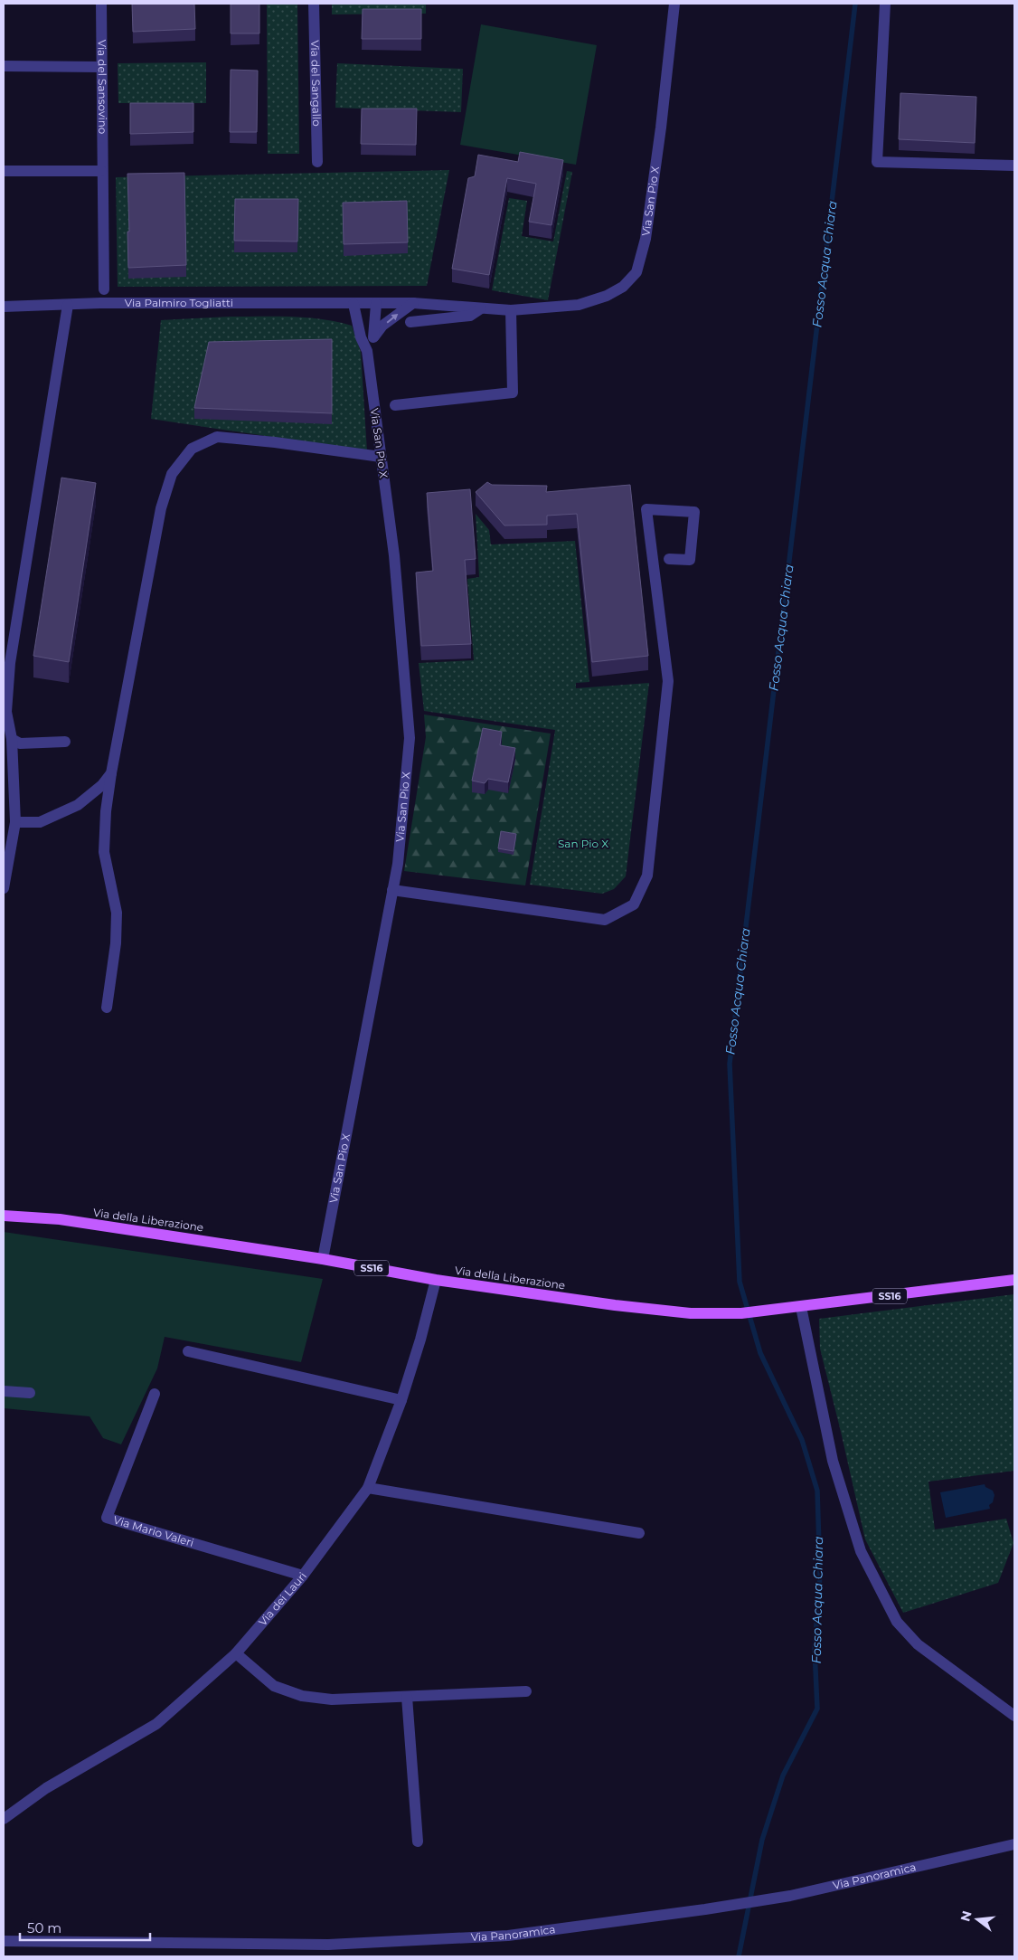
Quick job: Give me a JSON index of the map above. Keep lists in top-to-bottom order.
{
  "streets": {
    "main road": ["Via della Liberazione", "SS16"],
    "street": [
      "Via del Sangallo",
      "Via del Sansovino",
      "Via San Pio X",
      "Via Palmiro Togliatti",
      "Via Mario Valeri",
      "Via dei Lauri",
      "Via Panoramica"
    ]
  },
  "crossings": [
    ["Via San Pio X", "Via Palmiro Togliatti"],
    ["Via San Pio X", "Via della Liberazione"],
    ["Via della Liberazione", "Via dei Lauri"],
    ["Via Mario Valeri", "Via dei Lauri"]
  ],
  "water": ["Fosso Acqua Chiara"],
  "parks": ["San Pio X"],
  "scale_bar": "50 m",
  "north": "left"
}
